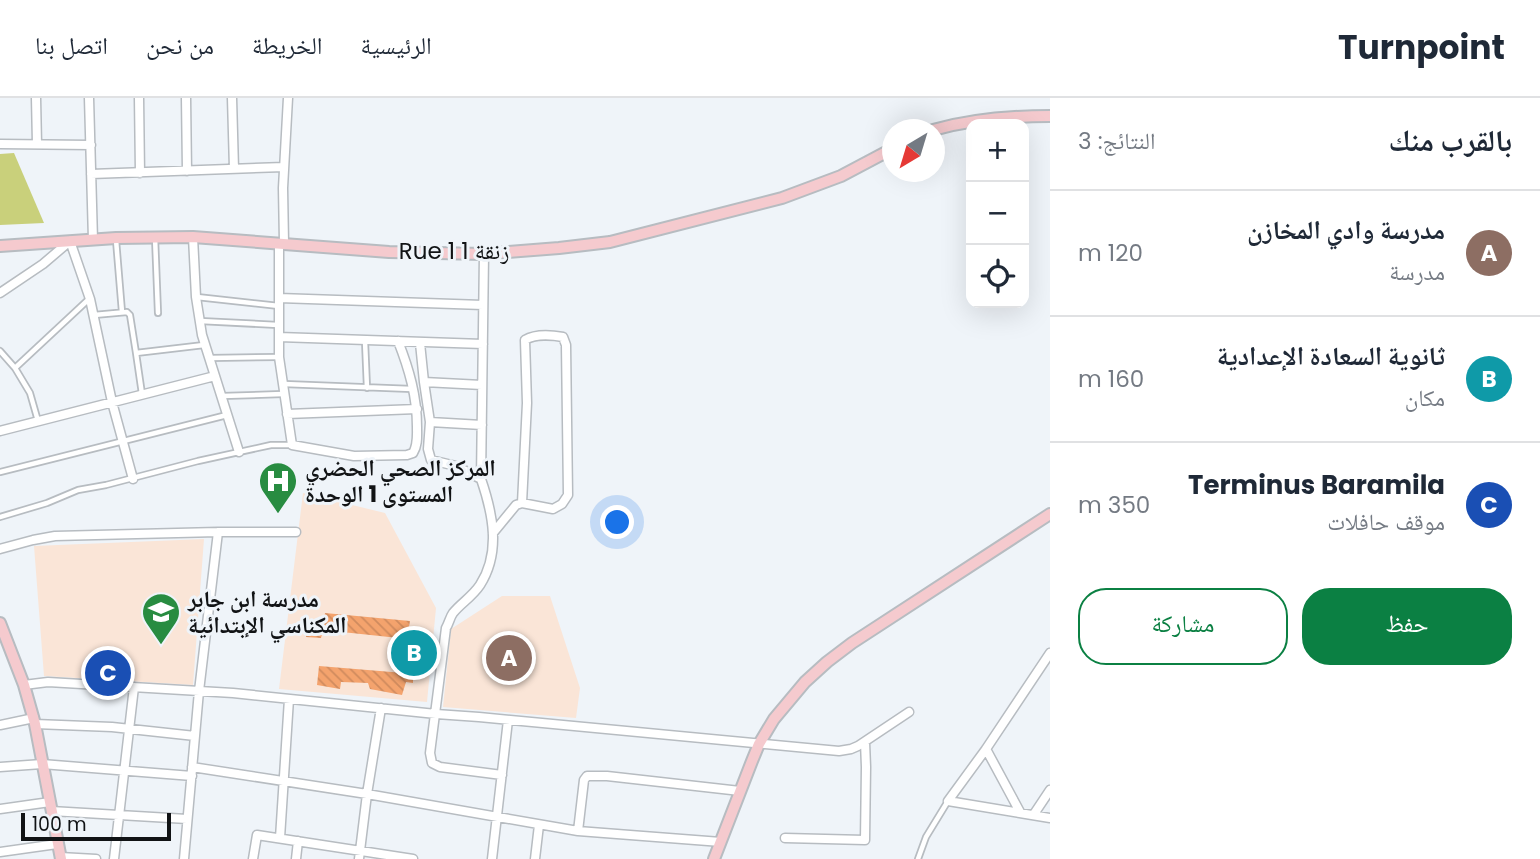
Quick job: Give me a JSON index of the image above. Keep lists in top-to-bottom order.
{
  "streets": {
    "street": ["Rue 1 زنقة 1"]
  },
  "places": {
    "hospital": ["المركز الصحي الحضري المستوى 1 الوحدة"],
    "school or university": ["مدرسة ابن جابر المكناسي الإبتدائية"]
  },
  "scale_bar": "100 m",
  "north": "bottom left",
  "page": {
    "header": "Turnpoint",
    "nav": [
      "الرئيسية",
      "الخريطة",
      "من نحن",
      "اتصل بنا"
    ],
    "heading": ["بالقرب منك", "النتائج: 3"],
    "map_buttons": ["+", "−"],
    "list": [
      {
        "mark": "A",
        "name": "مدرسة وادي المخازن",
        "note": "مدرسة",
        "value": "120 m"
      },
      {
        "mark": "B",
        "name": "ثانوية السعادة الإعدادية",
        "note": "مكان",
        "value": "160 m"
      },
      {
        "mark": "C",
        "name": "Terminus Baramila",
        "note": "موقف حافلات",
        "value": "350 m"
      }
    ],
    "buttons": ["حفظ", "مشاركة"],
    "pins": ["B", "A", "C"],
    "scale": "100 m"
  }
}
